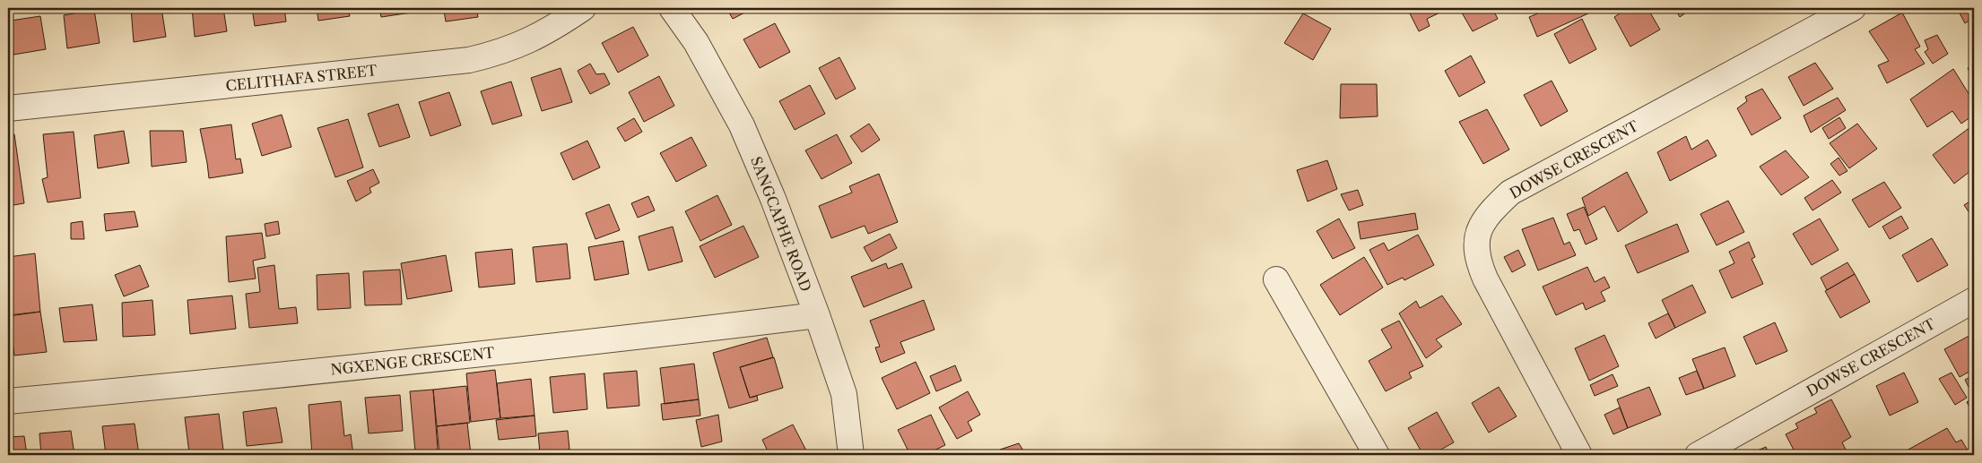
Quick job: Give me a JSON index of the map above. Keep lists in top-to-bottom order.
{
  "streets": {
    "street": [
      "CELITHAFA STREET",
      "DOWSE CRESCENT",
      "SANGCAPHE ROAD",
      "NGXENGE CRESCENT"
    ]
  },
  "crossings": [
    ["SANGCAPHE ROAD", "NGXENGE CRESCENT"]
  ]
}
